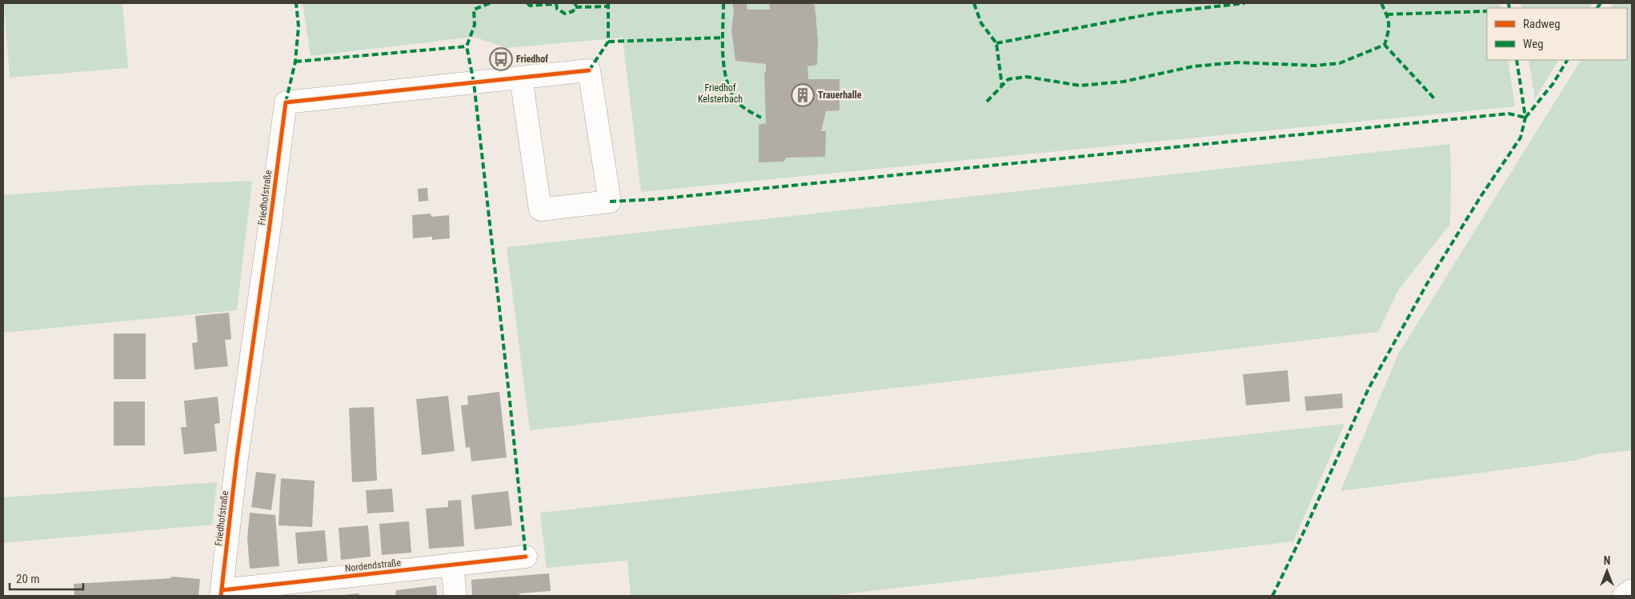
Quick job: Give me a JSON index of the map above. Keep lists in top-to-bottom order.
{
  "streets": {
    "street": ["Friedhofstraße", "Nordendstraße"]
  },
  "crossings": [
    ["Friedhofstraße", "Nordendstraße"]
  ],
  "parks": ["Friedhof Kelsterbach"],
  "places": {
    "bus stop": ["Friedhof"],
    "building": ["Trauerhalle"]
  },
  "legend": ["Radweg", "Weg"],
  "scale_bar": "20 m",
  "north": "top"
}
